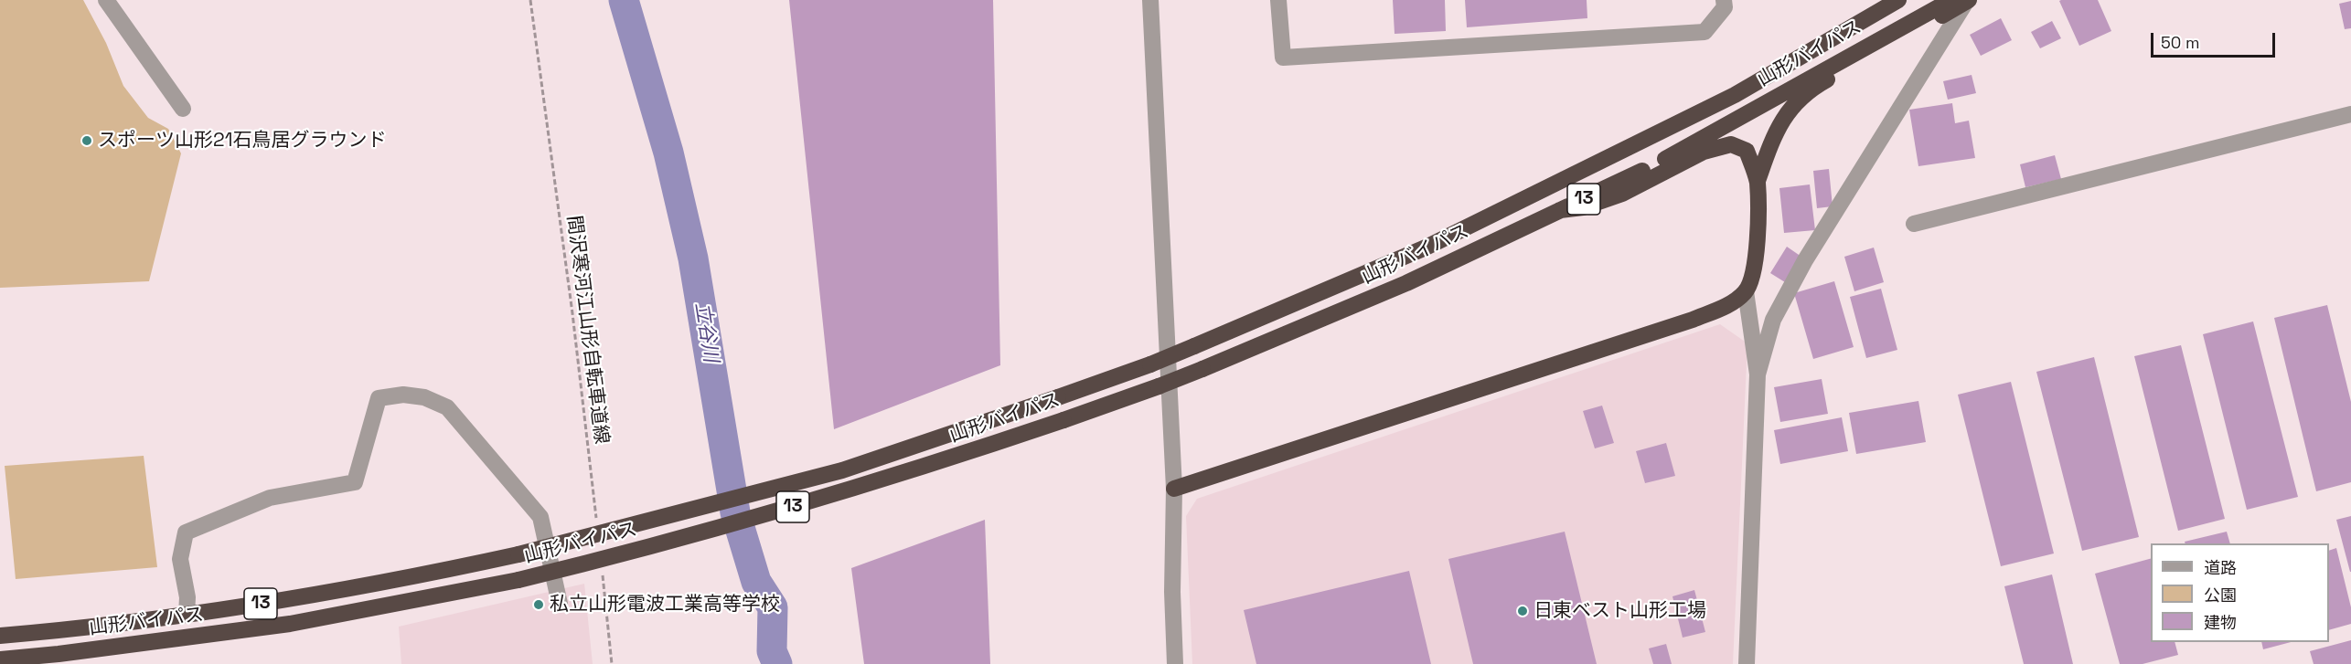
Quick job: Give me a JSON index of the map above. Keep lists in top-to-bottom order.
{
  "streets": {
    "highway": ["山形バイパス", "13"],
    "path": ["間沢寒河江山形自転車道線"]
  },
  "water": ["立谷川"],
  "places": ["スポーツ山形21石鳥居グラウンド", "私立山形電波工業高等学校", "日東ベスト山形工場"],
  "legend": ["道路", "公園", "建物"],
  "scale_bar": "50 m"
}
